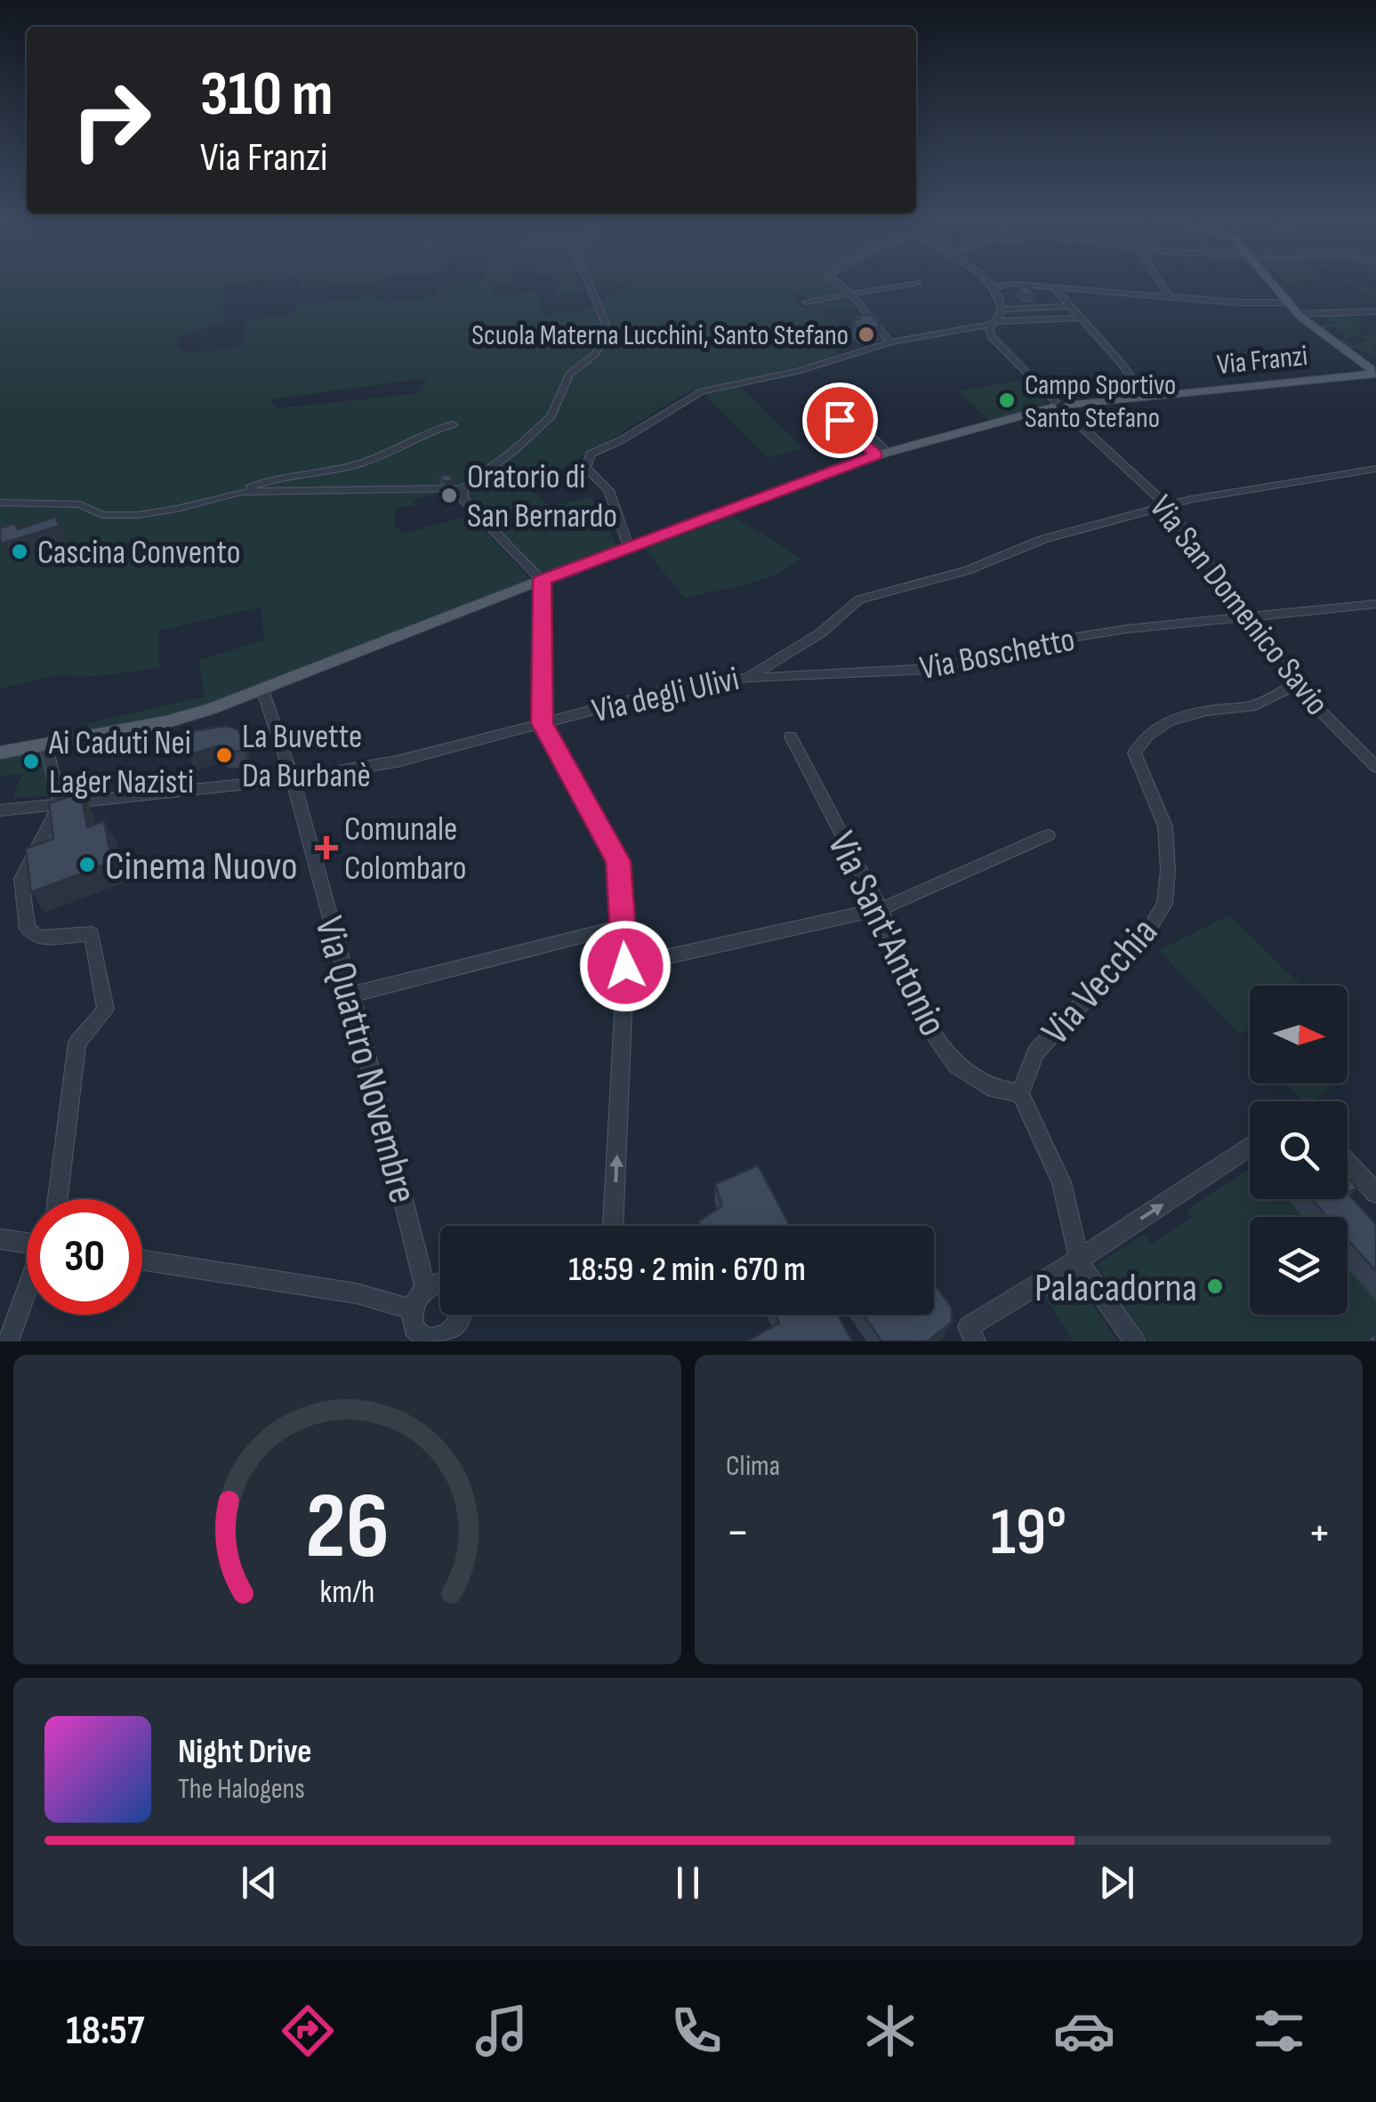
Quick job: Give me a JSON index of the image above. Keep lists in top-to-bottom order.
{
  "streets": {
    "main road": ["Via Franzi"],
    "street": [
      "Via San Domenico Savio",
      "Via Boschetto",
      "Via degli Ulivi",
      "Via Sant'Antonio",
      "Via Vecchia",
      "Via Quattro Novembre"
    ]
  },
  "crossings": [
    ["Via Franzi", "Via San Domenico Savio"],
    ["Via San Domenico Savio", "Via Boschetto"],
    ["Via San Domenico Savio", "Via degli Ulivi"],
    ["Via San Domenico Savio", "Via Vecchia"],
    ["Via Boschetto", "Via degli Ulivi"],
    ["Via degli Ulivi", "Via Quattro Novembre"],
    ["Via Sant'Antonio", "Via Vecchia"]
  ],
  "places": {
    "other": [
      "Scuola Materna Lucchini, Santo Stefano",
      "Campo Sportivo Santo Stefano",
      "Oratorio di San Bernardo",
      "Cascina Convento",
      "La Buvette Da Burbanè",
      "Ai Caduti Nei Lager Nazisti",
      "Cinema Nuovo",
      "Palacadorna"
    ],
    "health": ["Comunale Colombaro"]
  },
  "north": "right",
  "page": {
    "turn": ["310 m", "Via Franzi"],
    "limit": "30",
    "trip": "18:59 · 2 min · 670 m",
    "tile": "Clima",
    "heat": ["−", "19°", "+"],
    "song": ["Night Drive", "The Halogens"],
    "tabs": "18:57",
    "gauge": ["26", "km/h"]
  }
}
